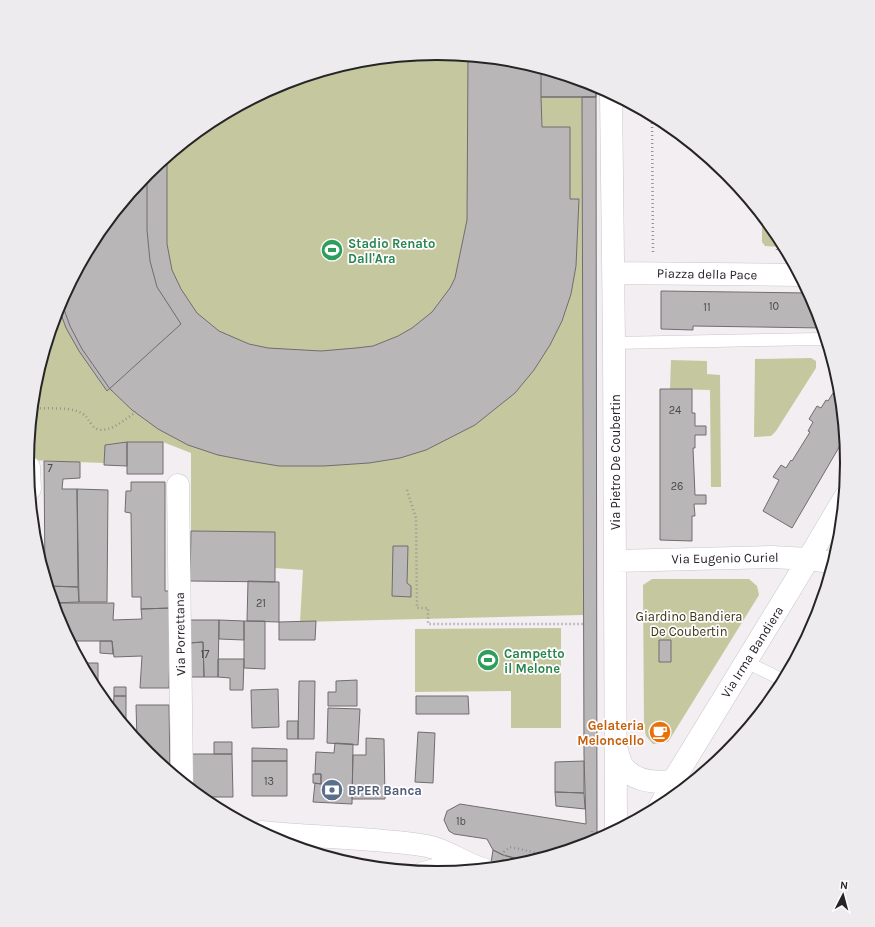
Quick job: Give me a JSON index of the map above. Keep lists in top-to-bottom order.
{
  "streets": {
    "street": [
      "Piazza della Pace",
      "Via Pietro De Coubertin",
      "Via Eugenio Curiel",
      "Via Porrettana",
      "Via Irma Bandiera"
    ]
  },
  "crossings": [
    ["Piazza della Pace", "Via Pietro De Coubertin"],
    ["Via Pietro De Coubertin", "Via Eugenio Curiel"],
    ["Via Eugenio Curiel", "Via Irma Bandiera"]
  ],
  "parks": ["Giardino Bandiera De Coubertin"],
  "places": {
    "sports": ["Stadio Renato Dall'Ara", "Campetto il Melone"],
    "cafe": ["Gelateria Meloncello"],
    "bank": ["BPER Banca"]
  },
  "house_numbers": [
    "10",
    "11",
    "24",
    "7",
    "26",
    "21",
    "17",
    "13",
    "1b"
  ],
  "north": "top"
}
